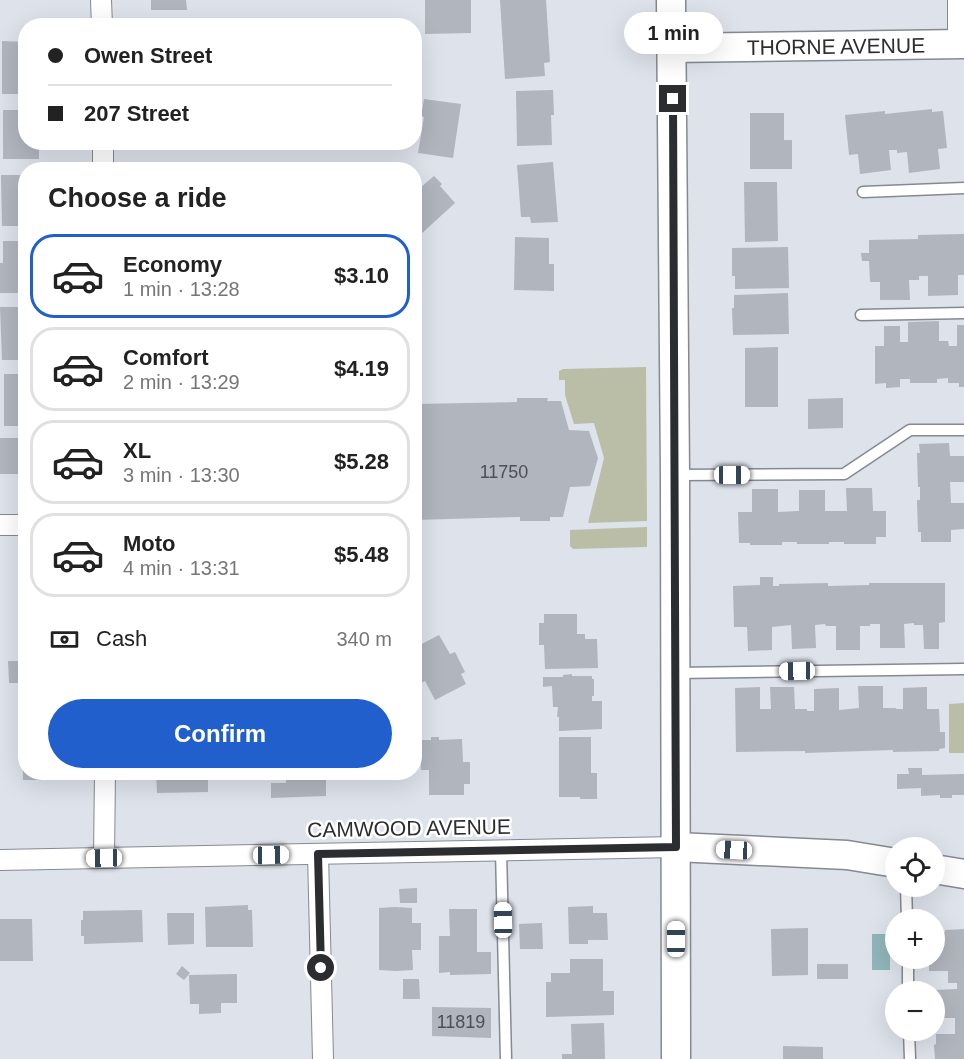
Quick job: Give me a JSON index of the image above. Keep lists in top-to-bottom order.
{
  "streets": {
    "street": ["THORNE AVENUE", "CAMWOOD AVENUE"]
  },
  "house_numbers": ["11750", "11819"],
  "page": {
    "bubble": "1 min",
    "banner": ["Owen Street", "207 Street"],
    "heading": "Choose a ride",
    "list": [
      {
        "name": "Economy",
        "note": "1 min · 13:28",
        "value": "$3.10"
      },
      {
        "name": "Comfort",
        "note": "2 min · 13:29",
        "value": "$4.19"
      },
      {
        "name": "XL",
        "note": "3 min · 13:30",
        "value": "$5.28"
      },
      {
        "name": "Moto",
        "note": "4 min · 13:31",
        "value": "$5.48"
      }
    ],
    "pay": ["Cash", "340 m"],
    "buttons": "Confirm",
    "map_buttons": ["+", "−"]
  }
}
